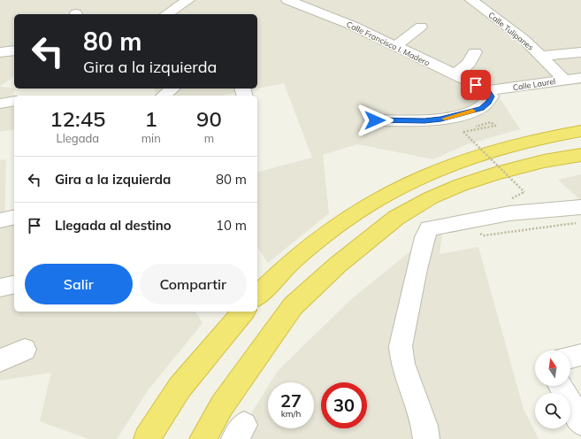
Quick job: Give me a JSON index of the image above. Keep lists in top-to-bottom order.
{
  "streets": {
    "street": ["Calle Tulipanes", "Calle Francisco I. Madero", "Calle Laurel"]
  },
  "crossings": [
    ["Calle Tulipanes", "Calle Laurel"],
    ["Calle Francisco I. Madero", "Calle Laurel"]
  ],
  "north": "top",
  "page": {
    "turn": ["80 m", "Gira a la izquierda"],
    "eta": [
      "12:45",
      "Llegada",
      "1",
      "min",
      "90",
      "m"
    ],
    "list": [
      {
        "name": "Gira a la izquierda",
        "value": "80 m"
      },
      {
        "name": "Llegada al destino",
        "value": "10 m"
      }
    ],
    "buttons": ["Salir", "Compartir"],
    "speed": "27 km/h",
    "limit": "30"
  }
}
